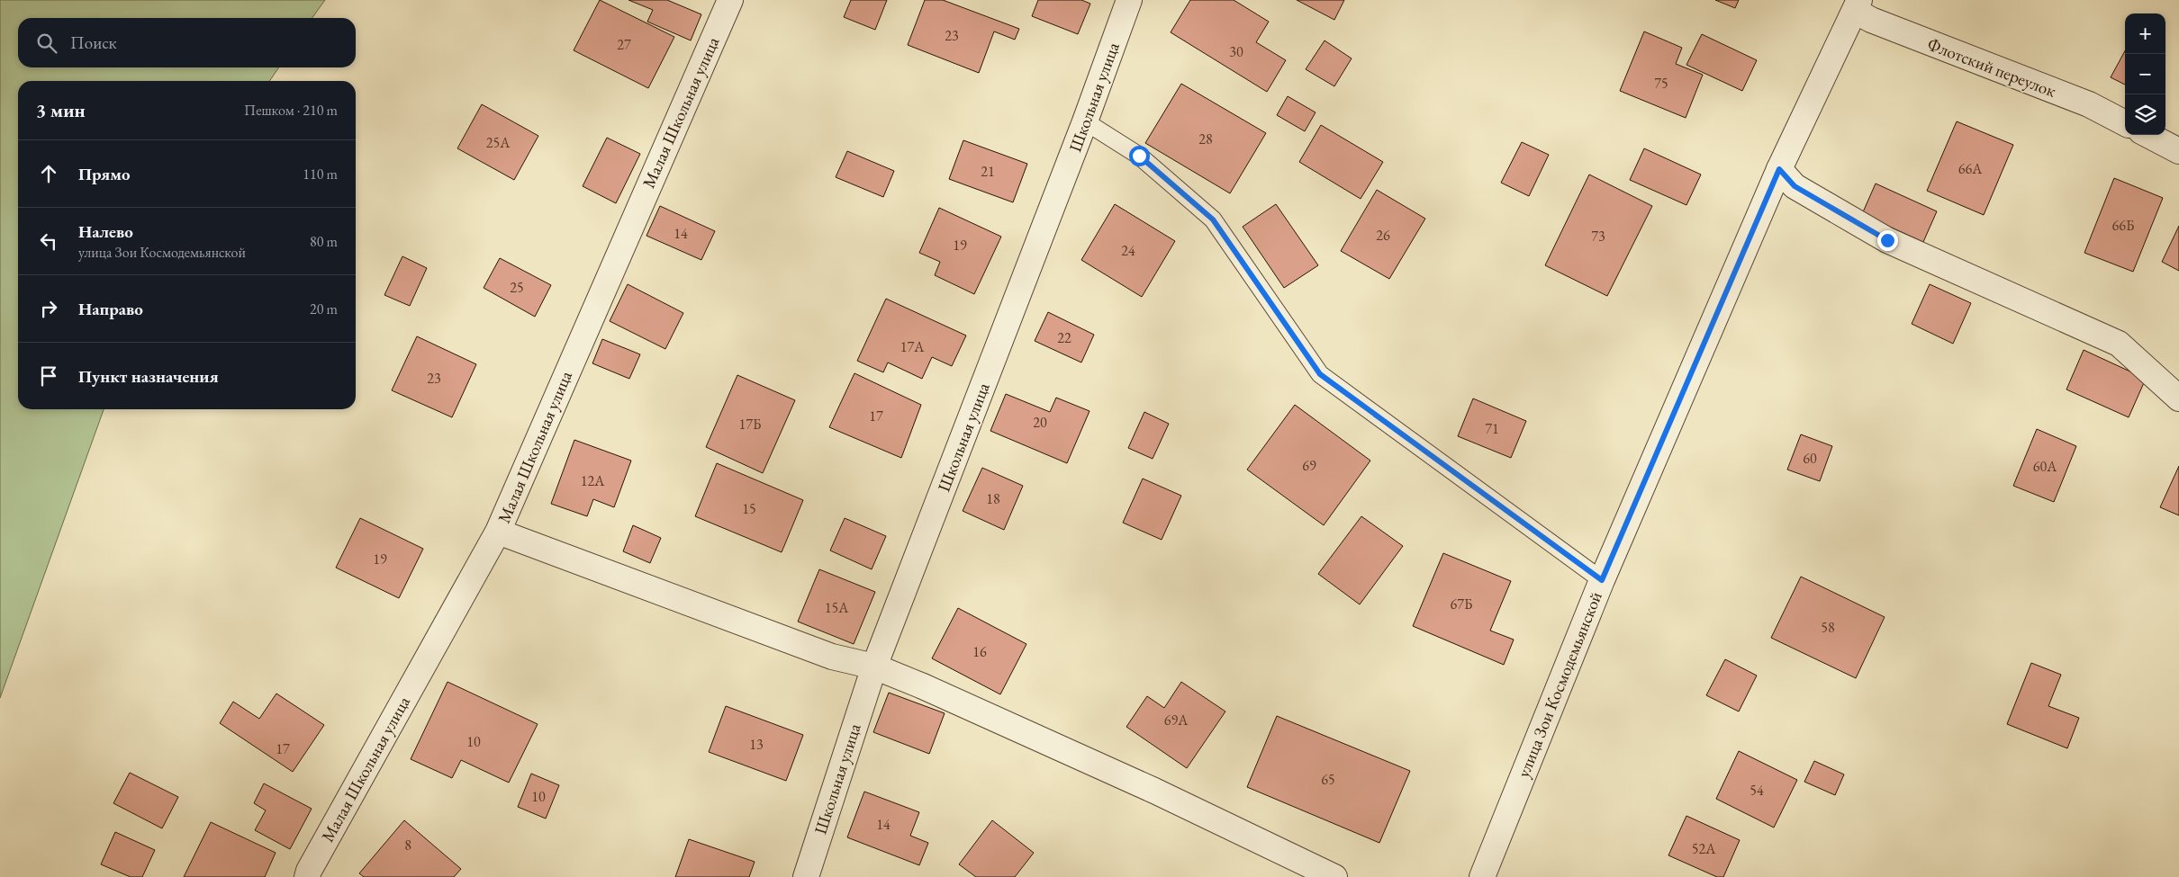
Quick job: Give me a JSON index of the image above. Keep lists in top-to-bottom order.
{
  "streets": {
    "street": [
      "Флотский переулок",
      "Школьная улица",
      "Малая Школьная улица",
      "улица Зои Космодемьянской"
    ]
  },
  "crossings": [
    ["Флотский переулок", "улица Зои Космодемьянской"]
  ],
  "house_numbers": [
    "23",
    "27",
    "30",
    "75",
    "28",
    "25А",
    "66А",
    "21",
    "66Б",
    "14",
    "26",
    "73",
    "19",
    "24",
    "25",
    "22",
    "17А",
    "23",
    "17",
    "20",
    "17Б",
    "71",
    "60",
    "69",
    "60А",
    "12А",
    "18",
    "15",
    "19",
    "67Б",
    "15А",
    "58",
    "16",
    "69А",
    "10",
    "13",
    "17",
    "65",
    "54",
    "10",
    "14",
    "8",
    "52А"
  ],
  "page": {
    "map_buttons": ["+", "−"],
    "search": "Поиск",
    "heading": ["3 мин", "Пешком · 210 m"],
    "list": [
      ["Прямо", "110 m"],
      ["Налево", "улица Зои Космодемьянской", "80 m"],
      ["Направо", "20 m"],
      "Пункт назначения"
    ]
  }
}
